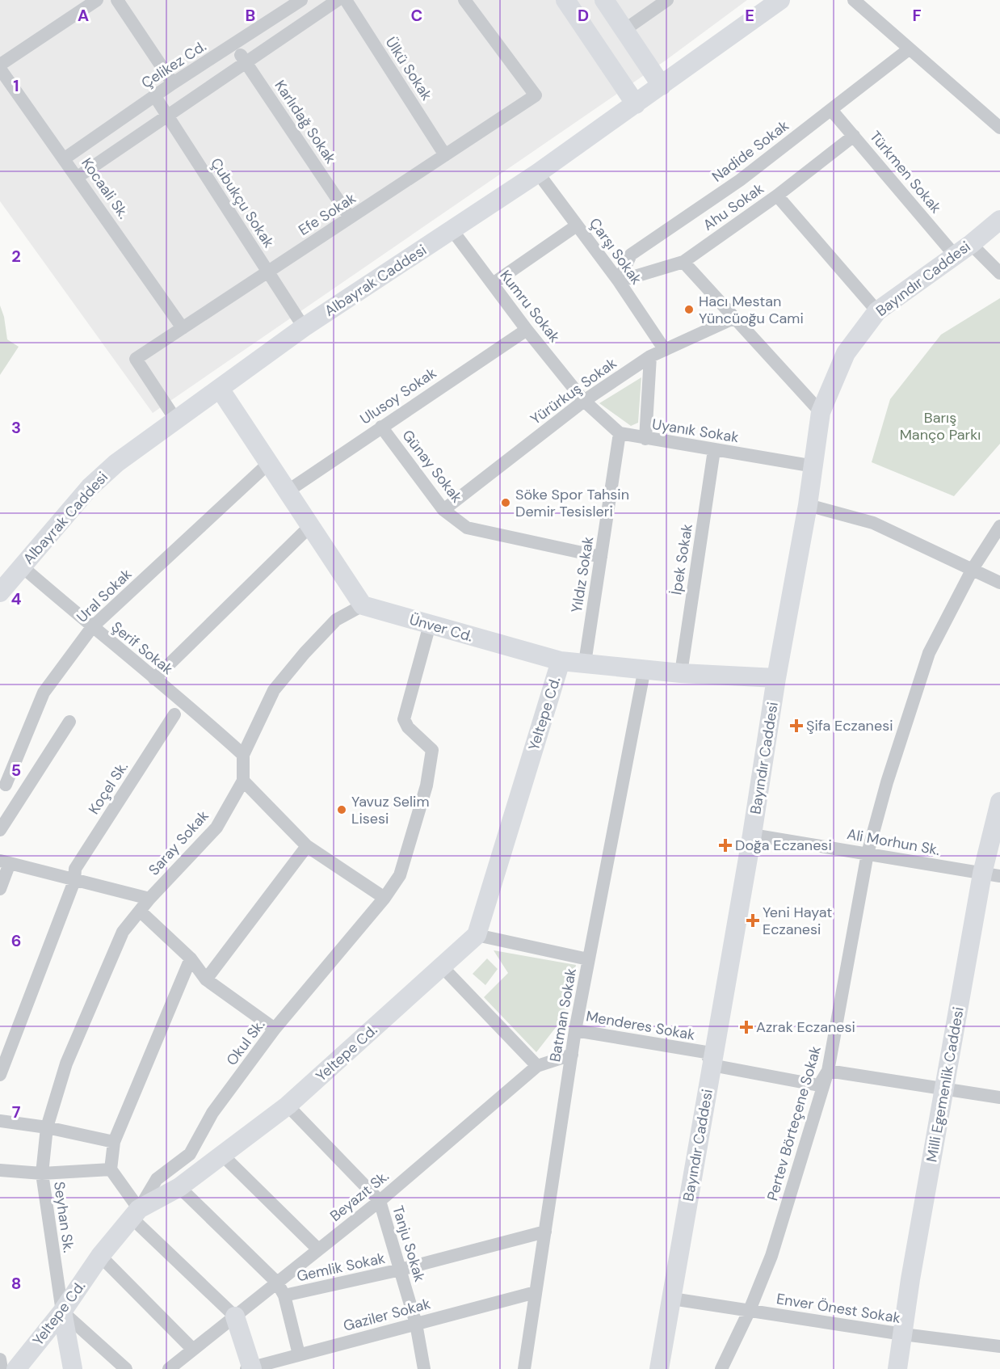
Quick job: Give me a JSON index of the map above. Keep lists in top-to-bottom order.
{
  "streets": {
    "street": [
      "Çelikez Cd.",
      "Ülkü Sokak",
      "Karlıdağ Sokak",
      "Nadide Sokak",
      "Türkmen Sokak",
      "Kocaali Sk.",
      "Çubukçu Sokak",
      "Ahu Sokak",
      "Efe Sokak",
      "Çarşı Sokak",
      "Bayındır Caddesi",
      "Albayrak Caddesi",
      "Kumru Sokak",
      "Yürürkuş Sokak",
      "Ulusoy Sokak",
      "Uyanık Sokak",
      "Günay Sokak",
      "İpek Sokak",
      "Yıldız Sokak",
      "Ural Sokak",
      "Ünver Cd.",
      "Şerif Sokak",
      "Yeltepe Cd.",
      "Koçel Sk.",
      "Ali Morhun Sk.",
      "Saray Sokak",
      "Batman Sokak",
      "Menderes Sokak",
      "Okul Sk.",
      "Milli Egemenlik Caddesi",
      "Pertev Börteçene Sokak",
      "Beyazıt Sk.",
      "Seyhan Sk.",
      "Tanju Sokak",
      "Gemlik Sokak",
      "Enver Önest Sokak",
      "Gaziler Sokak"
    ]
  },
  "crossings": [
    ["Çelikez Cd.", "Karlıdağ Sokak"],
    ["Çelikez Cd.", "Kocaali Sk."],
    ["Çelikez Cd.", "Çubukçu Sokak"],
    ["Ülkü Sokak", "Efe Sokak"],
    ["Karlıdağ Sokak", "Efe Sokak"],
    ["Nadide Sokak", "Türkmen Sokak"],
    ["Nadide Sokak", "Ahu Sokak"],
    ["Nadide Sokak", "Çarşı Sokak"],
    ["Türkmen Sokak", "Ahu Sokak"],
    ["Türkmen Sokak", "Bayındır Caddesi"],
    ["Kocaali Sk.", "Efe Sokak"],
    ["Çubukçu Sokak", "Efe Sokak"],
    ["Çubukçu Sokak", "Albayrak Caddesi"],
    ["Ahu Sokak", "Çarşı Sokak"],
    ["Efe Sokak", "Albayrak Caddesi"],
    ["Çarşı Sokak", "Albayrak Caddesi"],
    ["Çarşı Sokak", "Yürürkuş Sokak"],
    ["Bayındır Caddesi", "Uyanık Sokak"],
    ["Bayındır Caddesi", "Ünver Cd."],
    ["Bayındır Caddesi", "Ali Morhun Sk."],
    ["Bayındır Caddesi", "Menderes Sokak"],
    ["Bayındır Caddesi", "Enver Önest Sokak"],
    ["Albayrak Caddesi", "Kumru Sokak"],
    ["Albayrak Caddesi", "Şerif Sokak"],
    ["Kumru Sokak", "Yürürkuş Sokak"],
    ["Kumru Sokak", "Ulusoy Sokak"],
    ["Yürürkuş Sokak", "Günay Sokak"],
    ["Ulusoy Sokak", "Günay Sokak"],
    ["Uyanık Sokak", "İpek Sokak"],
    ["Uyanık Sokak", "Yıldız Sokak"],
    ["Günay Sokak", "Yıldız Sokak"],
    ["İpek Sokak", "Ünver Cd."],
    ["Yıldız Sokak", "Ünver Cd."],
    ["Ural Sokak", "Şerif Sokak"],
    ["Ünver Cd.", "Yeltepe Cd."],
    ["Ünver Cd.", "Saray Sokak"],
    ["Ünver Cd.", "Batman Sokak"],
    ["Ünver Cd.", "Okul Sk."],
    ["Şerif Sokak", "Saray Sokak"],
    ["Yeltepe Cd.", "Okul Sk."],
    ["Yeltepe Cd.", "Seyhan Sk."],
    ["Yeltepe Cd.", "Tanju Sokak"],
    ["Ali Morhun Sk.", "Milli Egemenlik Caddesi"],
    ["Ali Morhun Sk.", "Pertev Börteçene Sokak"],
    ["Saray Sokak", "Seyhan Sk."],
    ["Batman Sokak", "Menderes Sokak"],
    ["Batman Sokak", "Beyazıt Sk."],
    ["Batman Sokak", "Gemlik Sokak"],
    ["Batman Sokak", "Gaziler Sokak"],
    ["Milli Egemenlik Caddesi", "Enver Önest Sokak"],
    ["Pertev Börteçene Sokak", "Enver Önest Sokak"],
    ["Beyazıt Sk.", "Tanju Sokak"],
    ["Tanju Sokak", "Gemlik Sokak"],
    ["Tanju Sokak", "Gaziler Sokak"]
  ],
  "parks": ["Barış Manço Parkı"],
  "places": {
    "other": ["Hacı Mestan Yüncüoğu Cami", "Söke Spor Tahsin Demir Tesisleri", "Yavuz Selim Lisesi"],
    "health": [
      "Şifa Eczanesi",
      "Doğa Eczanesi",
      "Yeni Hayat Eczanesi",
      "Azrak Eczanesi"
    ]
  },
  "grid": {
    "columns": [
      "A",
      "B",
      "C",
      "D",
      "E",
      "F"
    ],
    "rows": [
      "1",
      "2",
      "3",
      "4",
      "5",
      "6",
      "7",
      "8"
    ]
  }
}
